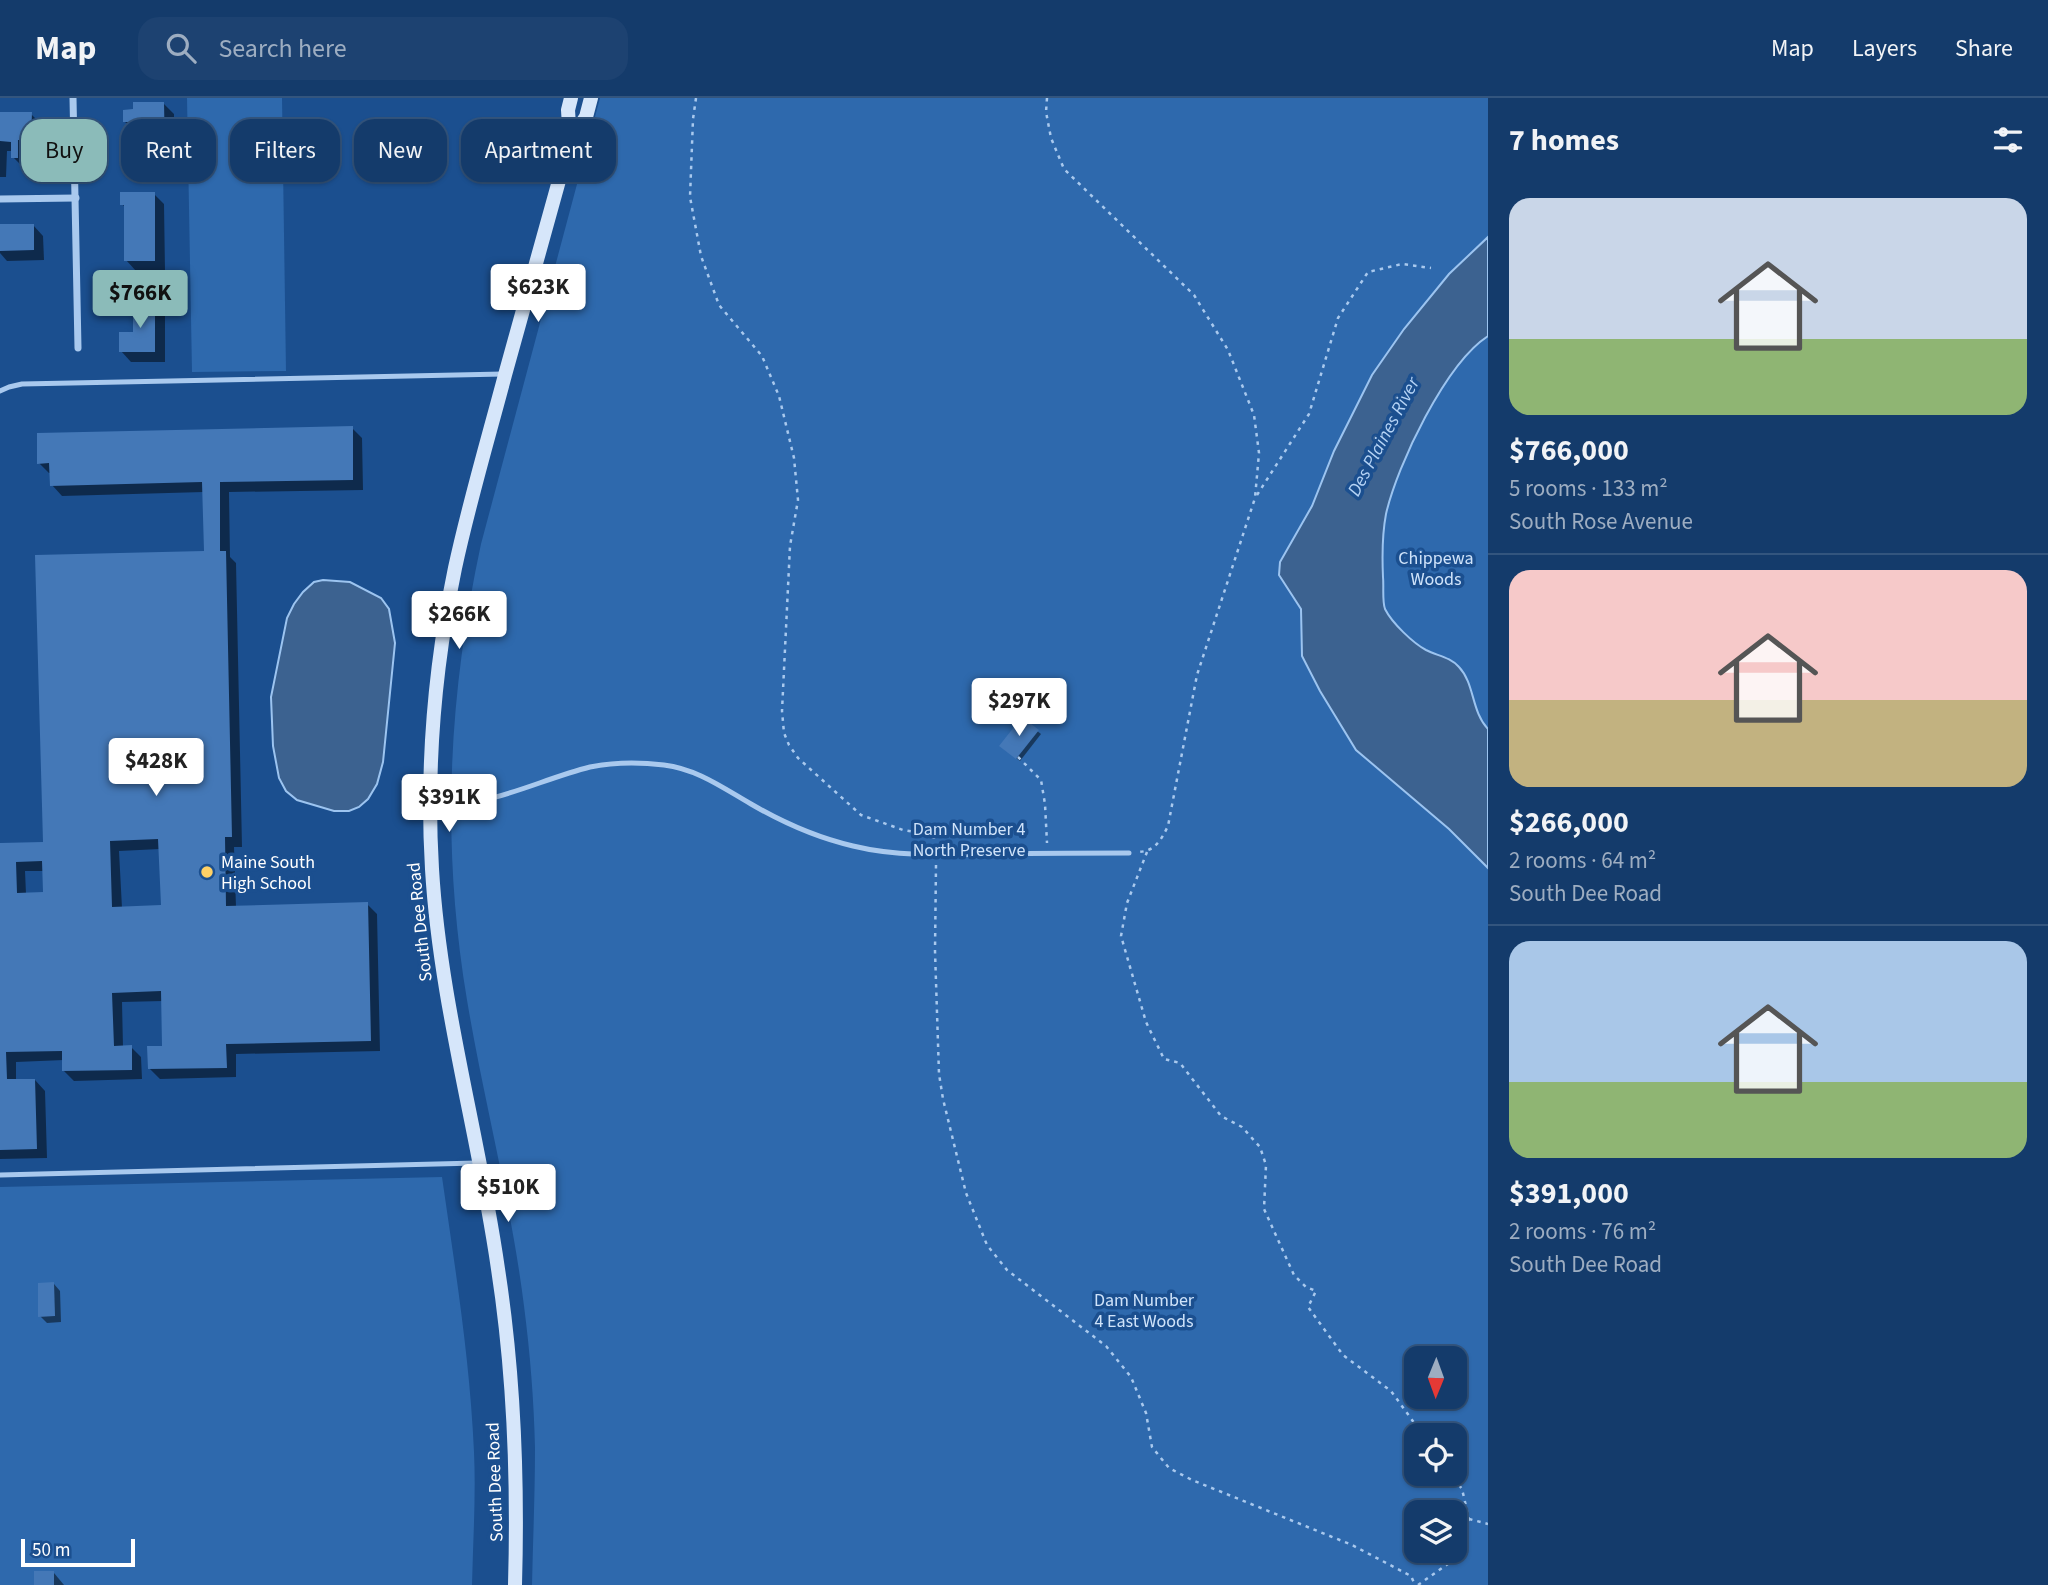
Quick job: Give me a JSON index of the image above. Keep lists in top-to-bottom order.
{
  "streets": {
    "main road": ["South Dee Road"]
  },
  "water": ["Des Plaines River"],
  "parks": ["Chippewa Woods", "Dam Number 4 North Preserve", "Dam Number 4 East Woods"],
  "places": ["Maine South High School"],
  "scale_bar": "50 m",
  "north": "bottom",
  "page": {
    "header": "Map",
    "search": "Search here",
    "nav": ["Map", "Layers", "Share"],
    "heading": "7 homes",
    "chip": [
      "Buy",
      "Rent",
      "Filters",
      "New",
      "Apartment"
    ],
    "list": [
      {
        "name": "$766,000",
        "note": "5 rooms · 133 m² · South Rose Avenue"
      },
      {
        "name": "$266,000",
        "note": "2 rooms · 64 m² · South Dee Road"
      },
      {
        "name": "$391,000",
        "note": "2 rooms · 76 m² · South Dee Road"
      }
    ],
    "price": [
      "$623K",
      "$766K",
      "$266K",
      "$297K",
      "$428K",
      "$391K",
      "$510K"
    ],
    "scale": "50 m"
  }
}
